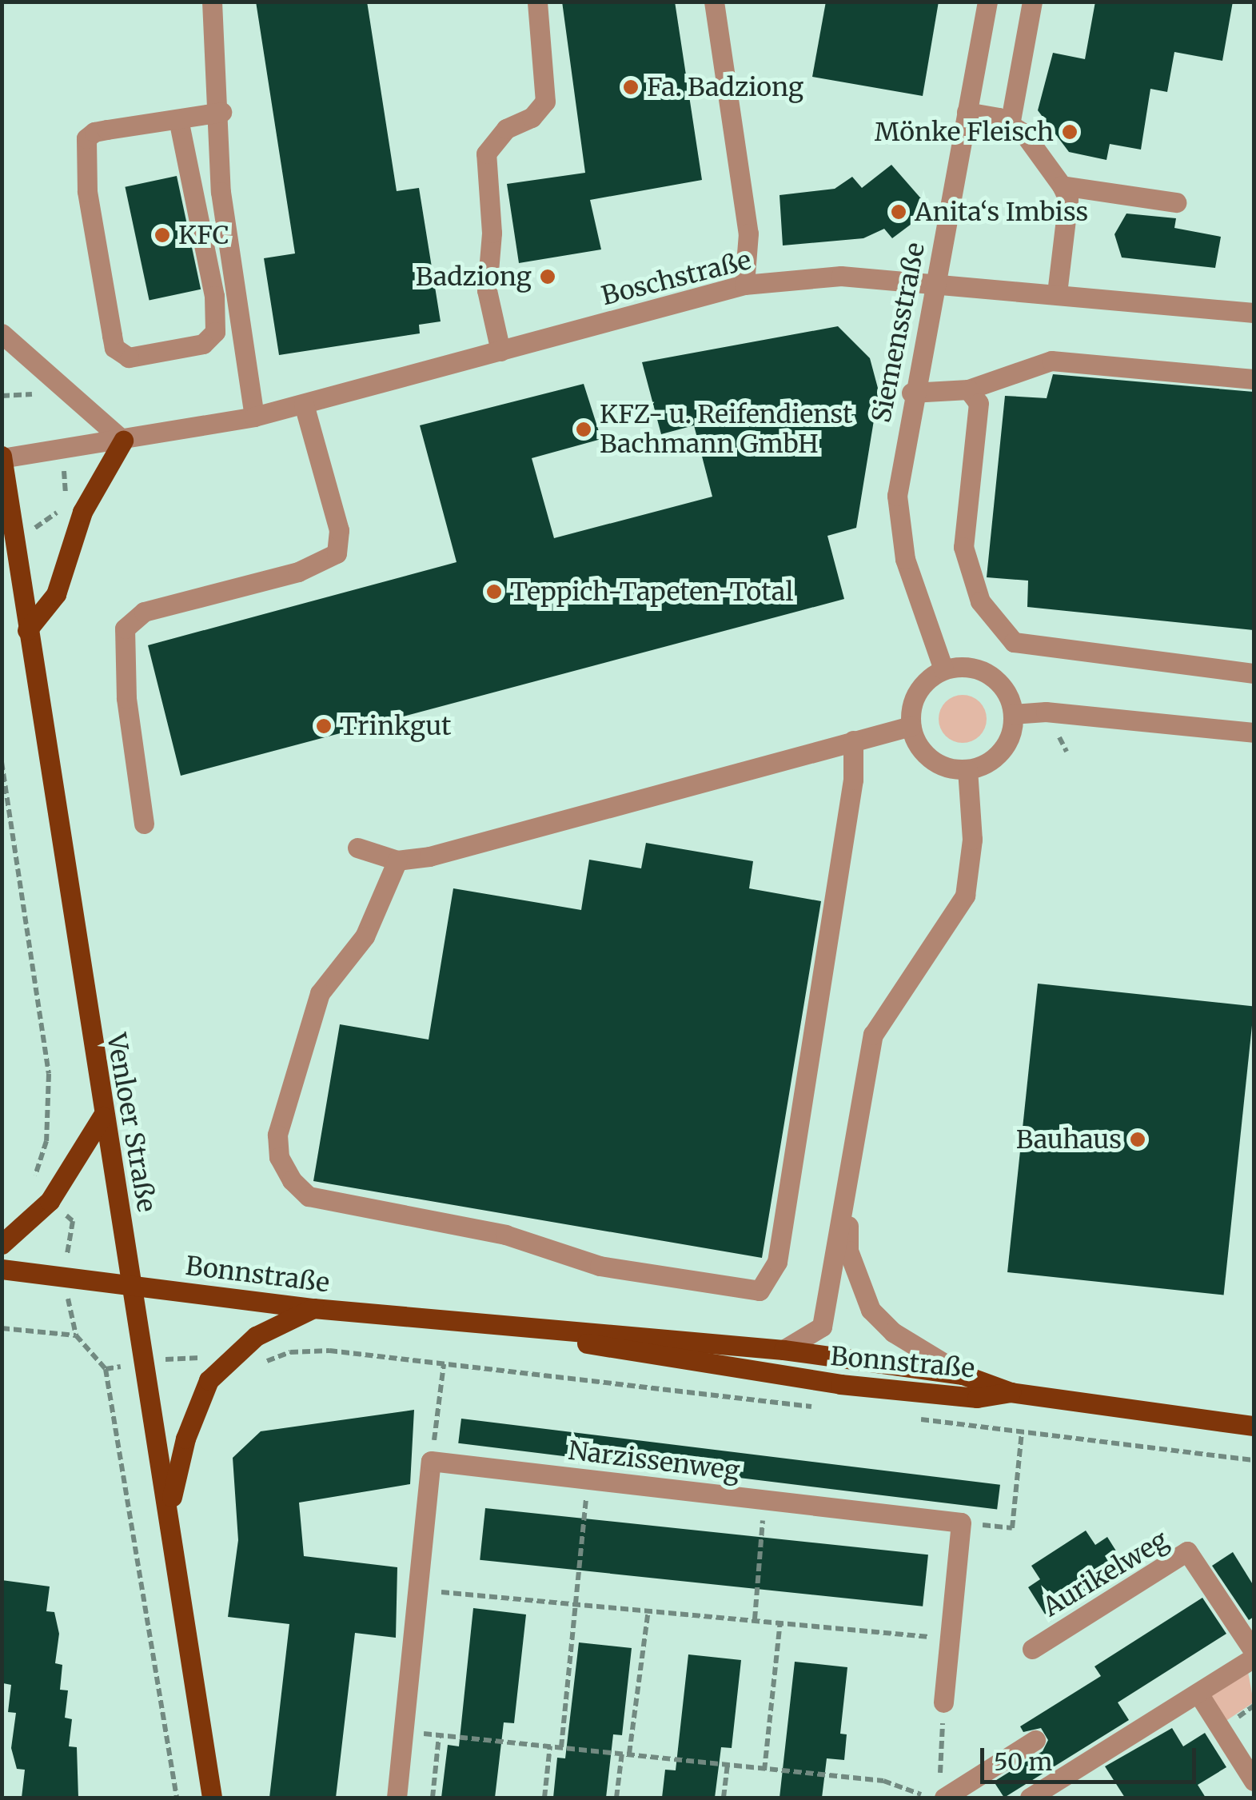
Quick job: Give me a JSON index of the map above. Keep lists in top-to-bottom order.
{
  "streets": {
    "main road": ["Venloer Straße", "Bonnstraße"],
    "street": [
      "Boschstraße",
      "Siemensstraße",
      "Narzissenweg",
      "Aurikelweg"
    ]
  },
  "crossings": [
    ["Boschstraße", "Siemensstraße"],
    ["Boschstraße", "Venloer Straße"],
    ["Venloer Straße", "Bonnstraße"]
  ],
  "places": [
    "Fa. Badziong",
    "Mönke Fleisch",
    "Anita‘s Imbiss",
    "KFC",
    "Badziong",
    "KFZ- u. Reifendienst Bachmann GmbH",
    "Teppich-Tapeten-Total",
    "Trinkgut",
    "Bauhaus"
  ],
  "scale_bar": "50 m"
}
